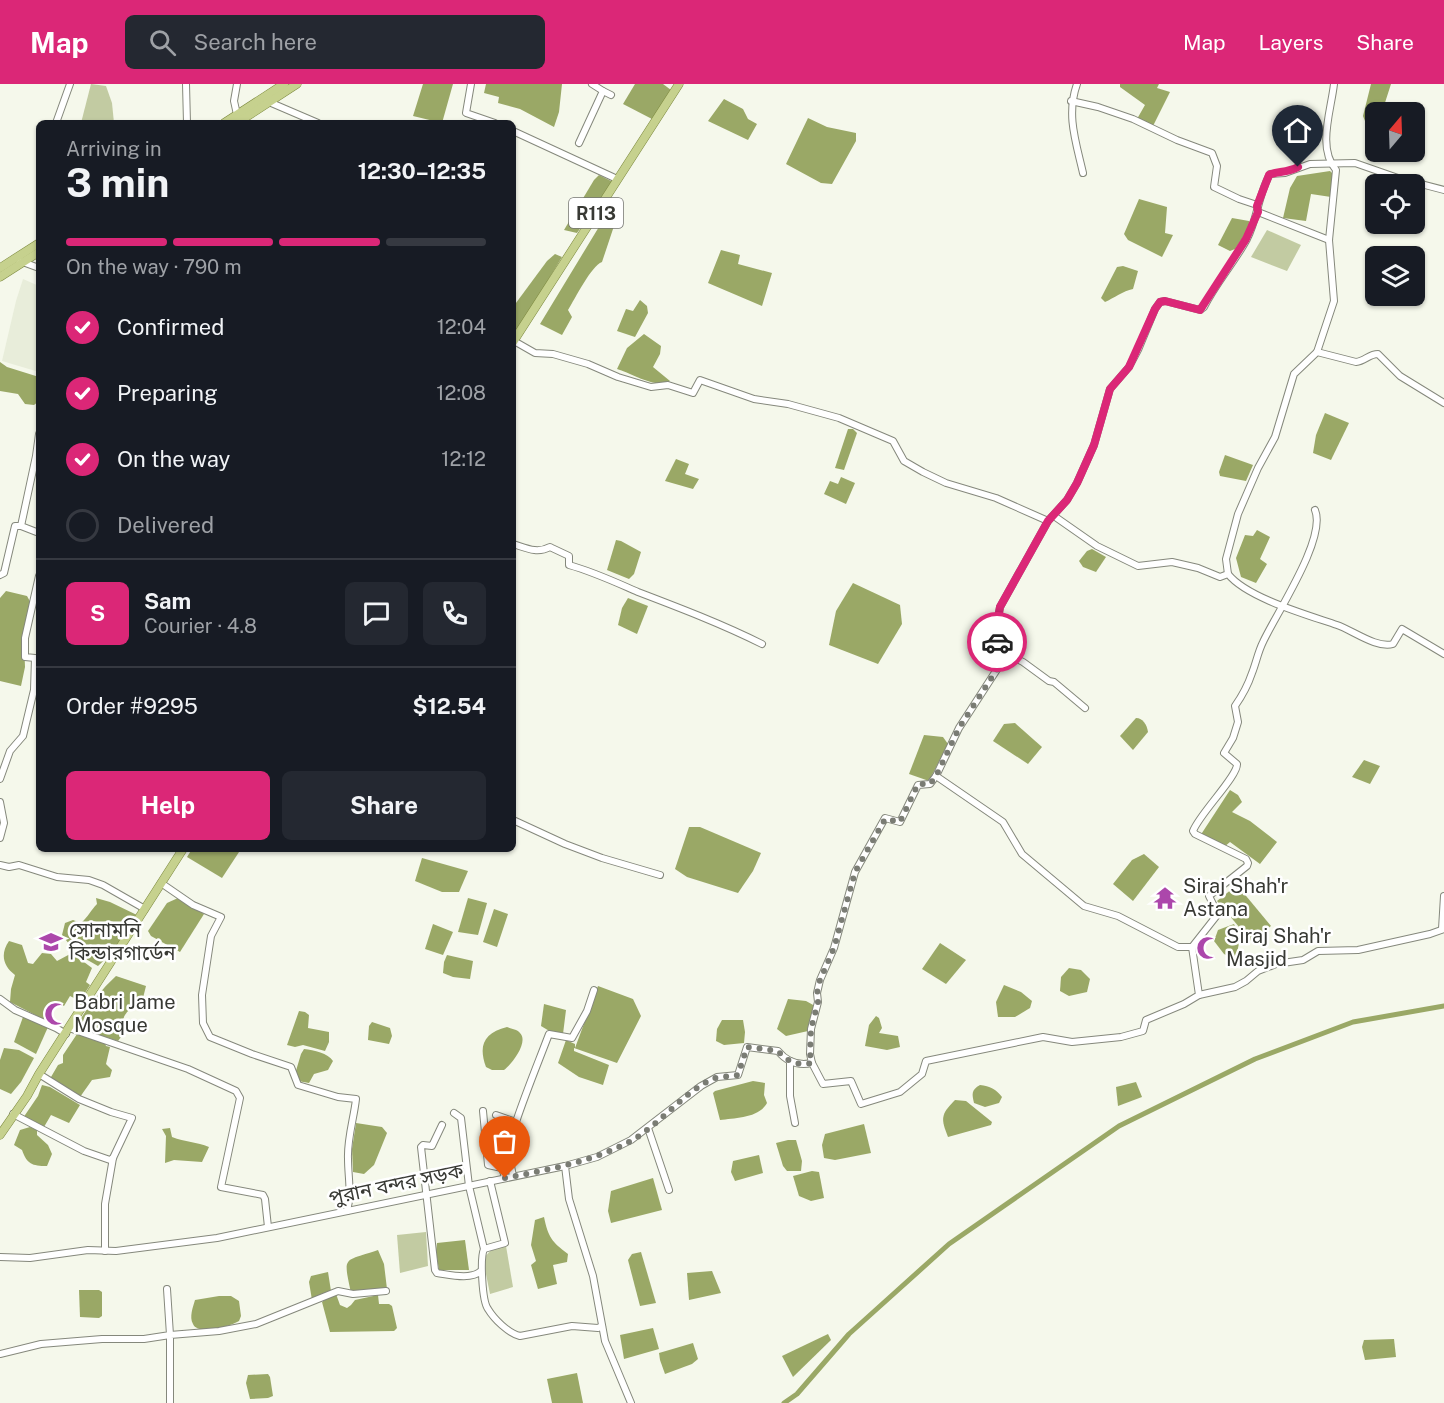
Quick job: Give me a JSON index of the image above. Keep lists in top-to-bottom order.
{
  "streets": {
    "main road": ["R113"],
    "street": ["পুরান বন্দর সড়ক"]
  },
  "places": {
    "temple": ["Siraj Shah'r Astana"],
    "school or university": ["সোনামনি কিন্ডারগার্ডেন"],
    "mosque": ["Siraj Shah'r Masjid", "Babri Jame Mosque"]
  },
  "north": "top",
  "page": {
    "header": "Map",
    "search": "Search here",
    "nav": ["Map", "Layers", "Share"],
    "heading": ["3 min", "Arriving in", "12:30–12:35"],
    "panel": [
      "Sam",
      "Courier · 4.8",
      "Order #9295",
      "$12.54"
    ],
    "bar": "On the way · 790 m",
    "list": [
      ["Confirmed", "12:04"],
      ["Preparing", "12:08"],
      ["On the way", "12:12"],
      "Delivered"
    ],
    "round": "S",
    "buttons": ["Help", "Share"]
  }
}
